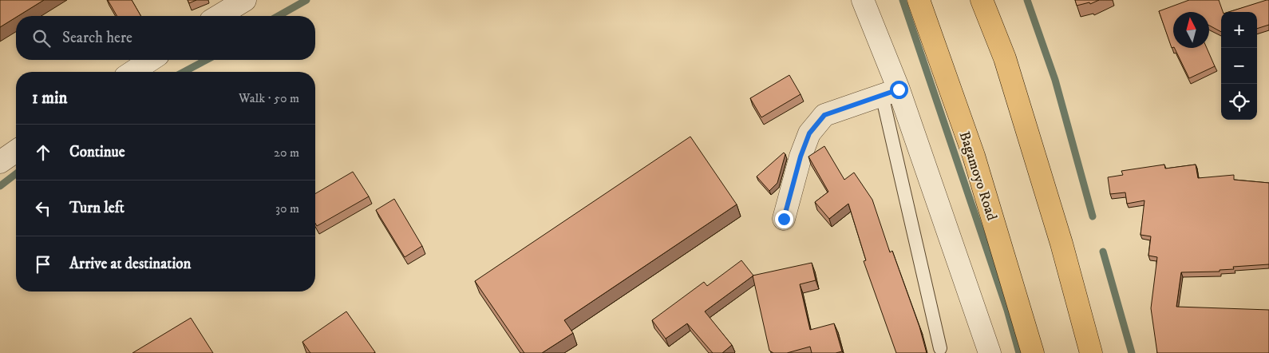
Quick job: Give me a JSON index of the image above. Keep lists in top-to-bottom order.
{
  "streets": {
    "highway": ["Bagamoyo Road"]
  },
  "north": "top",
  "page": {
    "map_buttons": ["+", "−"],
    "search": "Search here",
    "heading": ["1 min", "Walk · 50 m"],
    "list": [
      ["Continue", "20 m"],
      ["Turn left", "30 m"],
      "Arrive at destination"
    ]
  }
}
